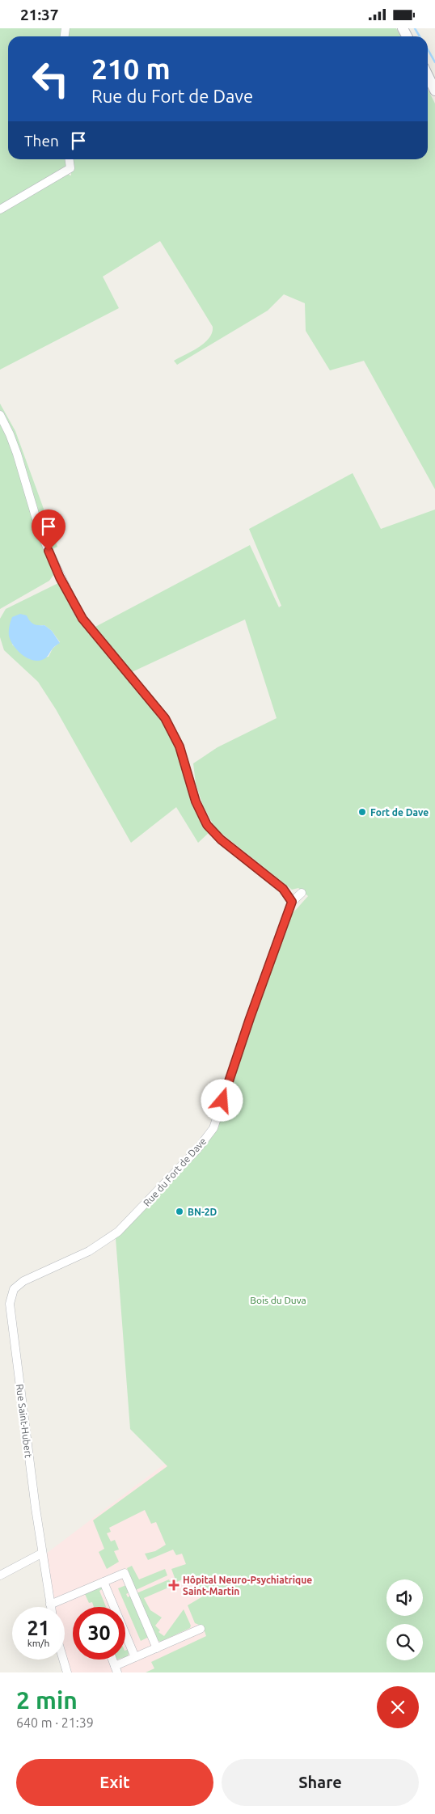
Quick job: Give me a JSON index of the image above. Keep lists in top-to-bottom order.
{
  "streets": {
    "street": ["Rue du Fort de Dave", "Rue Saint-Hubert"]
  },
  "crossings": [
    ["Rue du Fort de Dave", "Rue Saint-Hubert"]
  ],
  "parks": ["Bois du Duva"],
  "places": {
    "other": ["Fort de Dave", "BN-2D"],
    "health": ["Hôpital Neuro-Psychiatrique Saint-Martin"]
  },
  "page": {
    "status": "21:37",
    "turn": ["210 m", "Rue du Fort de Dave"],
    "then": "Then",
    "speed": "21 km/h",
    "limit": "30",
    "heading": ["2 min", "640 m · 21:39"],
    "buttons": ["Exit", "Share"]
  }
}
